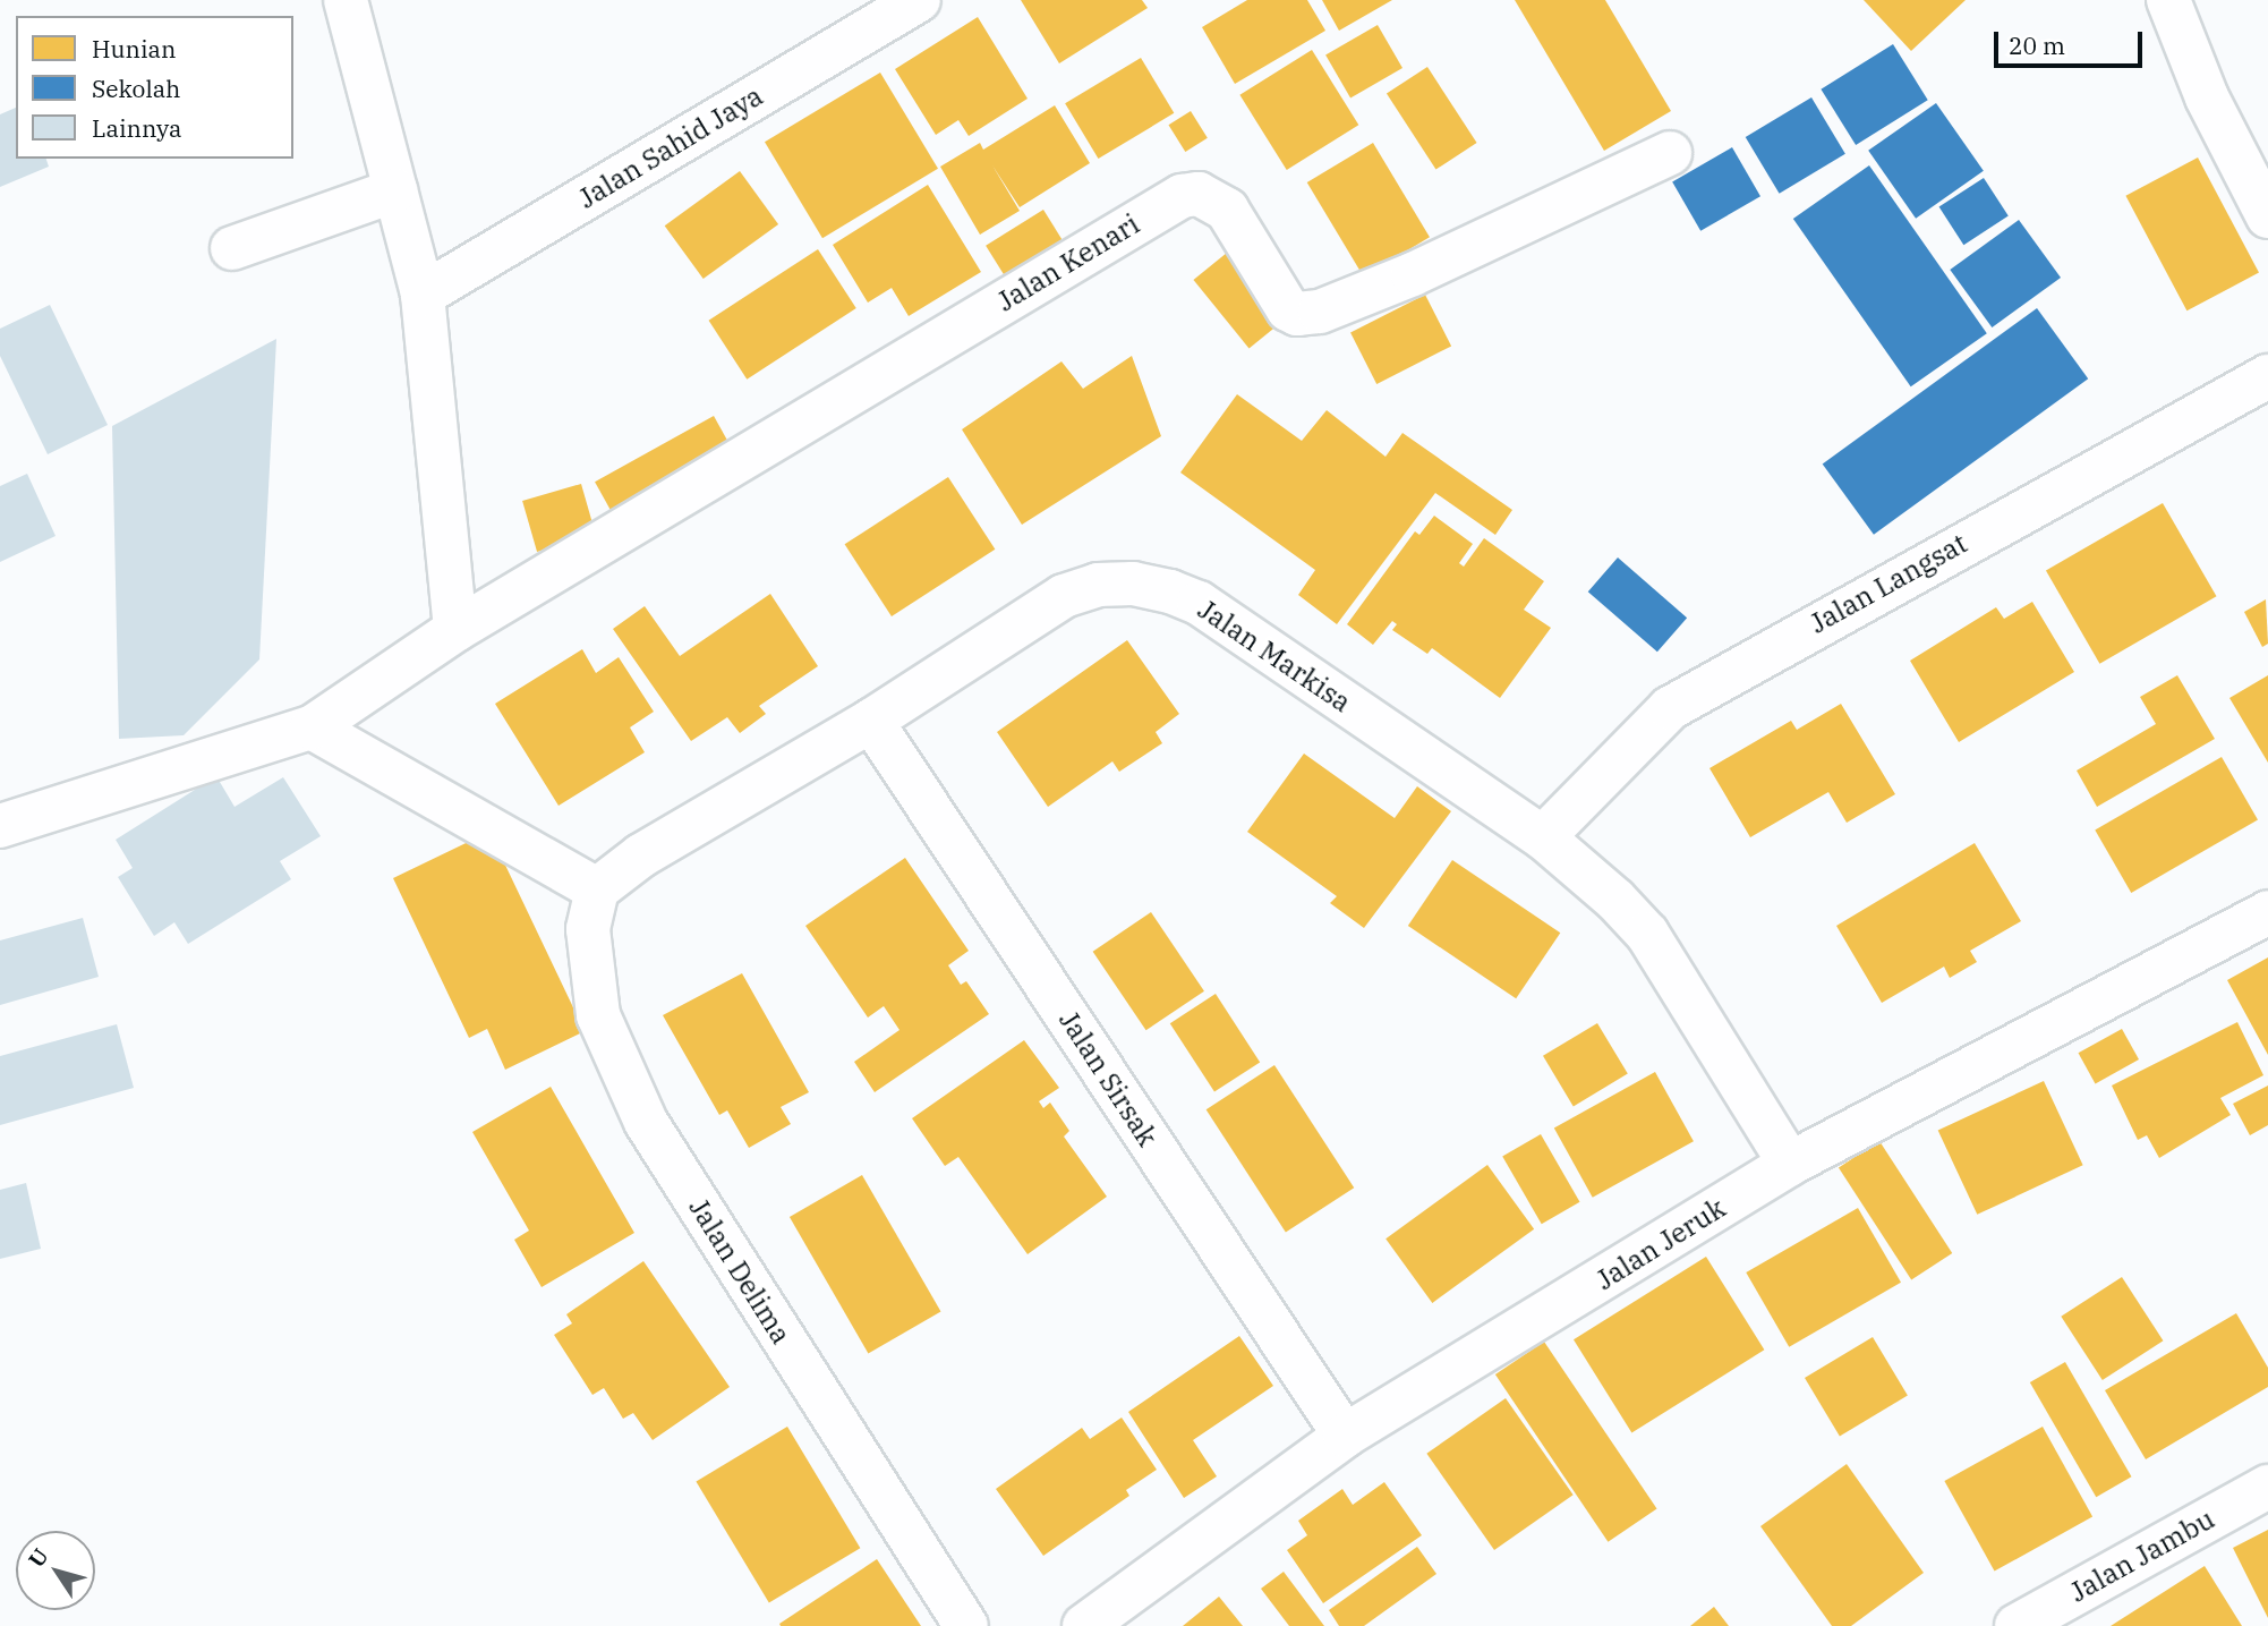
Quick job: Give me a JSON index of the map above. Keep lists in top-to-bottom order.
{
  "streets": {
    "street": [
      "Jalan Sahid Jaya",
      "Jalan Kenari",
      "Jalan Langsat",
      "Jalan Markisa",
      "Jalan Sirsak",
      "Jalan Jeruk",
      "Jalan Delima",
      "Jalan Jambu"
    ]
  },
  "crossings": [
    ["Jalan Langsat", "Jalan Markisa"],
    ["Jalan Markisa", "Jalan Sirsak"],
    ["Jalan Markisa", "Jalan Jeruk"],
    ["Jalan Markisa", "Jalan Delima"],
    ["Jalan Sirsak", "Jalan Jeruk"]
  ],
  "legend": ["Hunian", "Sekolah", "Lainnya"],
  "scale_bar": "20 m",
  "north": "top left"
}
